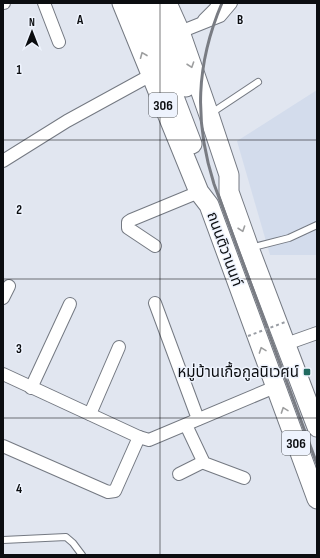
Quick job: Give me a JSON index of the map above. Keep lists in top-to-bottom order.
{
  "streets": {
    "main road": ["306", "ถนนติวานนท์"]
  },
  "crossings": [
    ["306", "ถนนติวานนท์"]
  ],
  "places": {
    "transit": ["หมู่บ้านเกื้อกูลนิเวศน์"]
  },
  "north": "top",
  "grid": {
    "columns": ["A", "B"],
    "rows": [
      "1",
      "2",
      "3",
      "4"
    ]
  }
}
